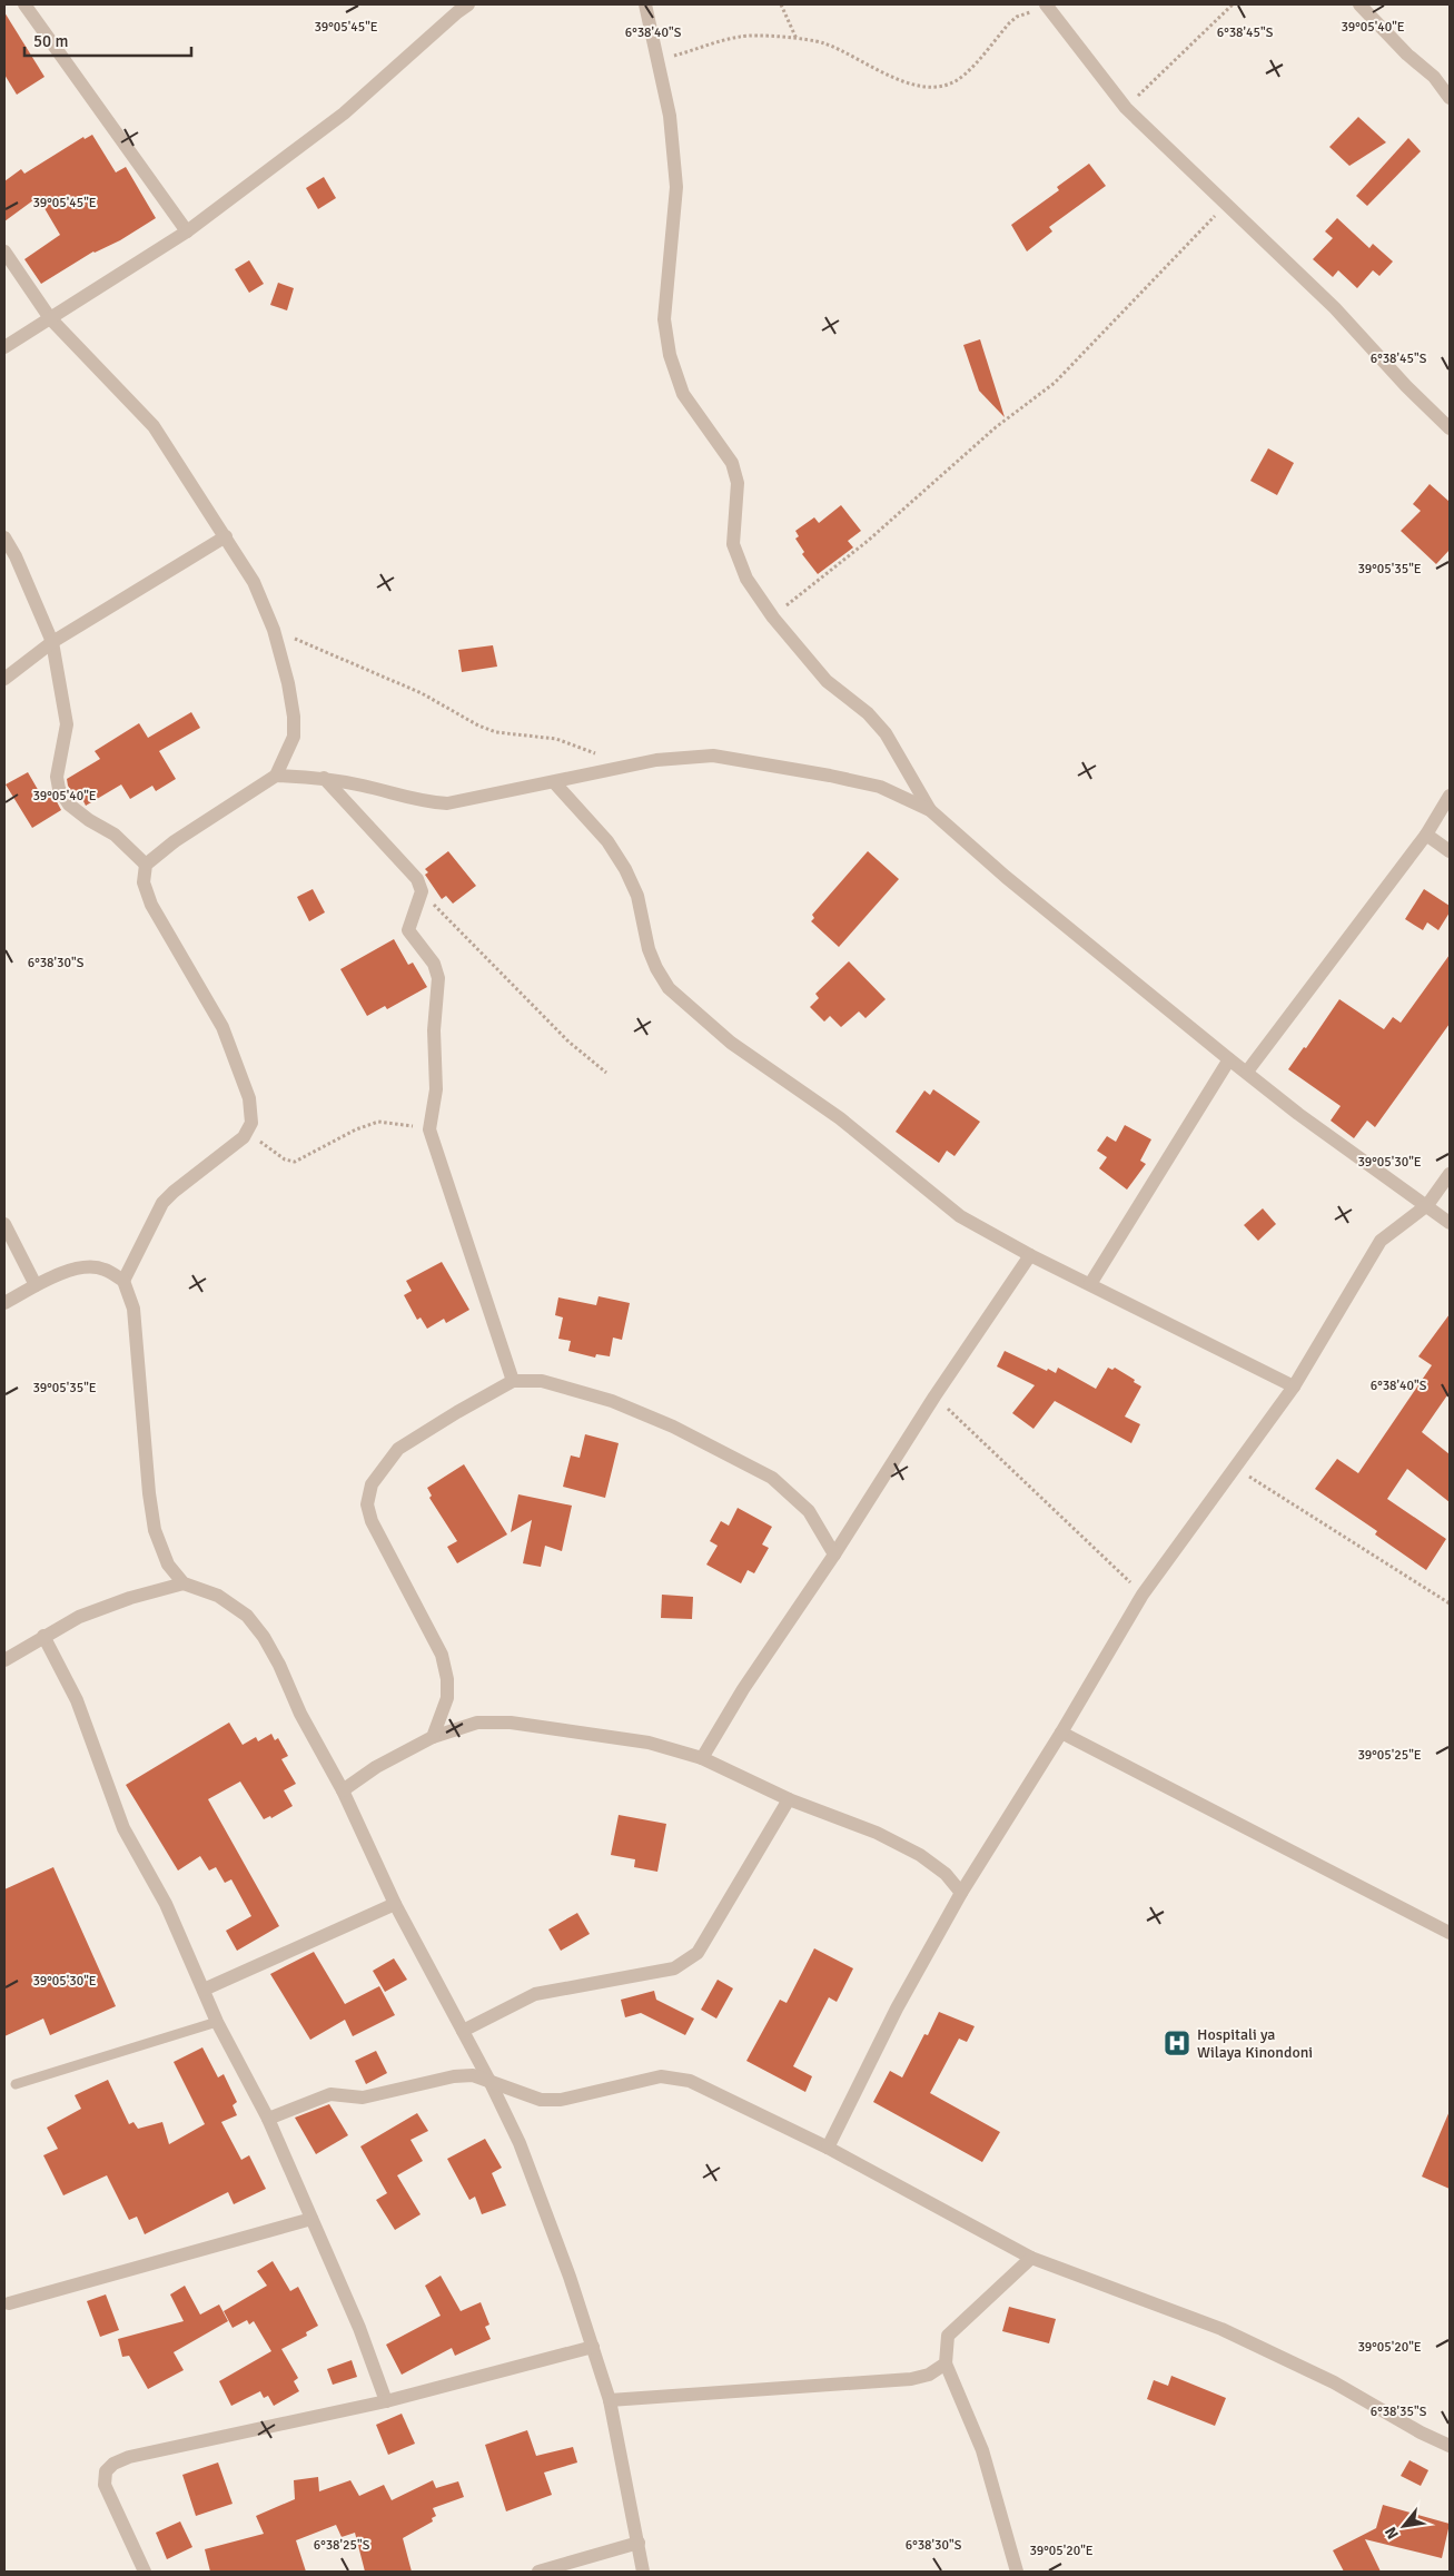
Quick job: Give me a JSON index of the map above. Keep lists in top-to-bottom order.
{
  "places": {
    "hospital": ["Hospitali ya Wilaya Kinondoni"]
  },
  "scale_bar": "50 m",
  "north": "bottom left",
  "coordinates": [
    "39°05'45\"E",
    "39°05'40\"E",
    "6°38'45\"S",
    "6°38'40\"S",
    "39°05'35\"E",
    "6°38'30\"S",
    "39°05'30\"E",
    "39°05'25\"E",
    "39°05'20\"E",
    "6°38'35\"S",
    "6°38'25\"S"
  ]
}
